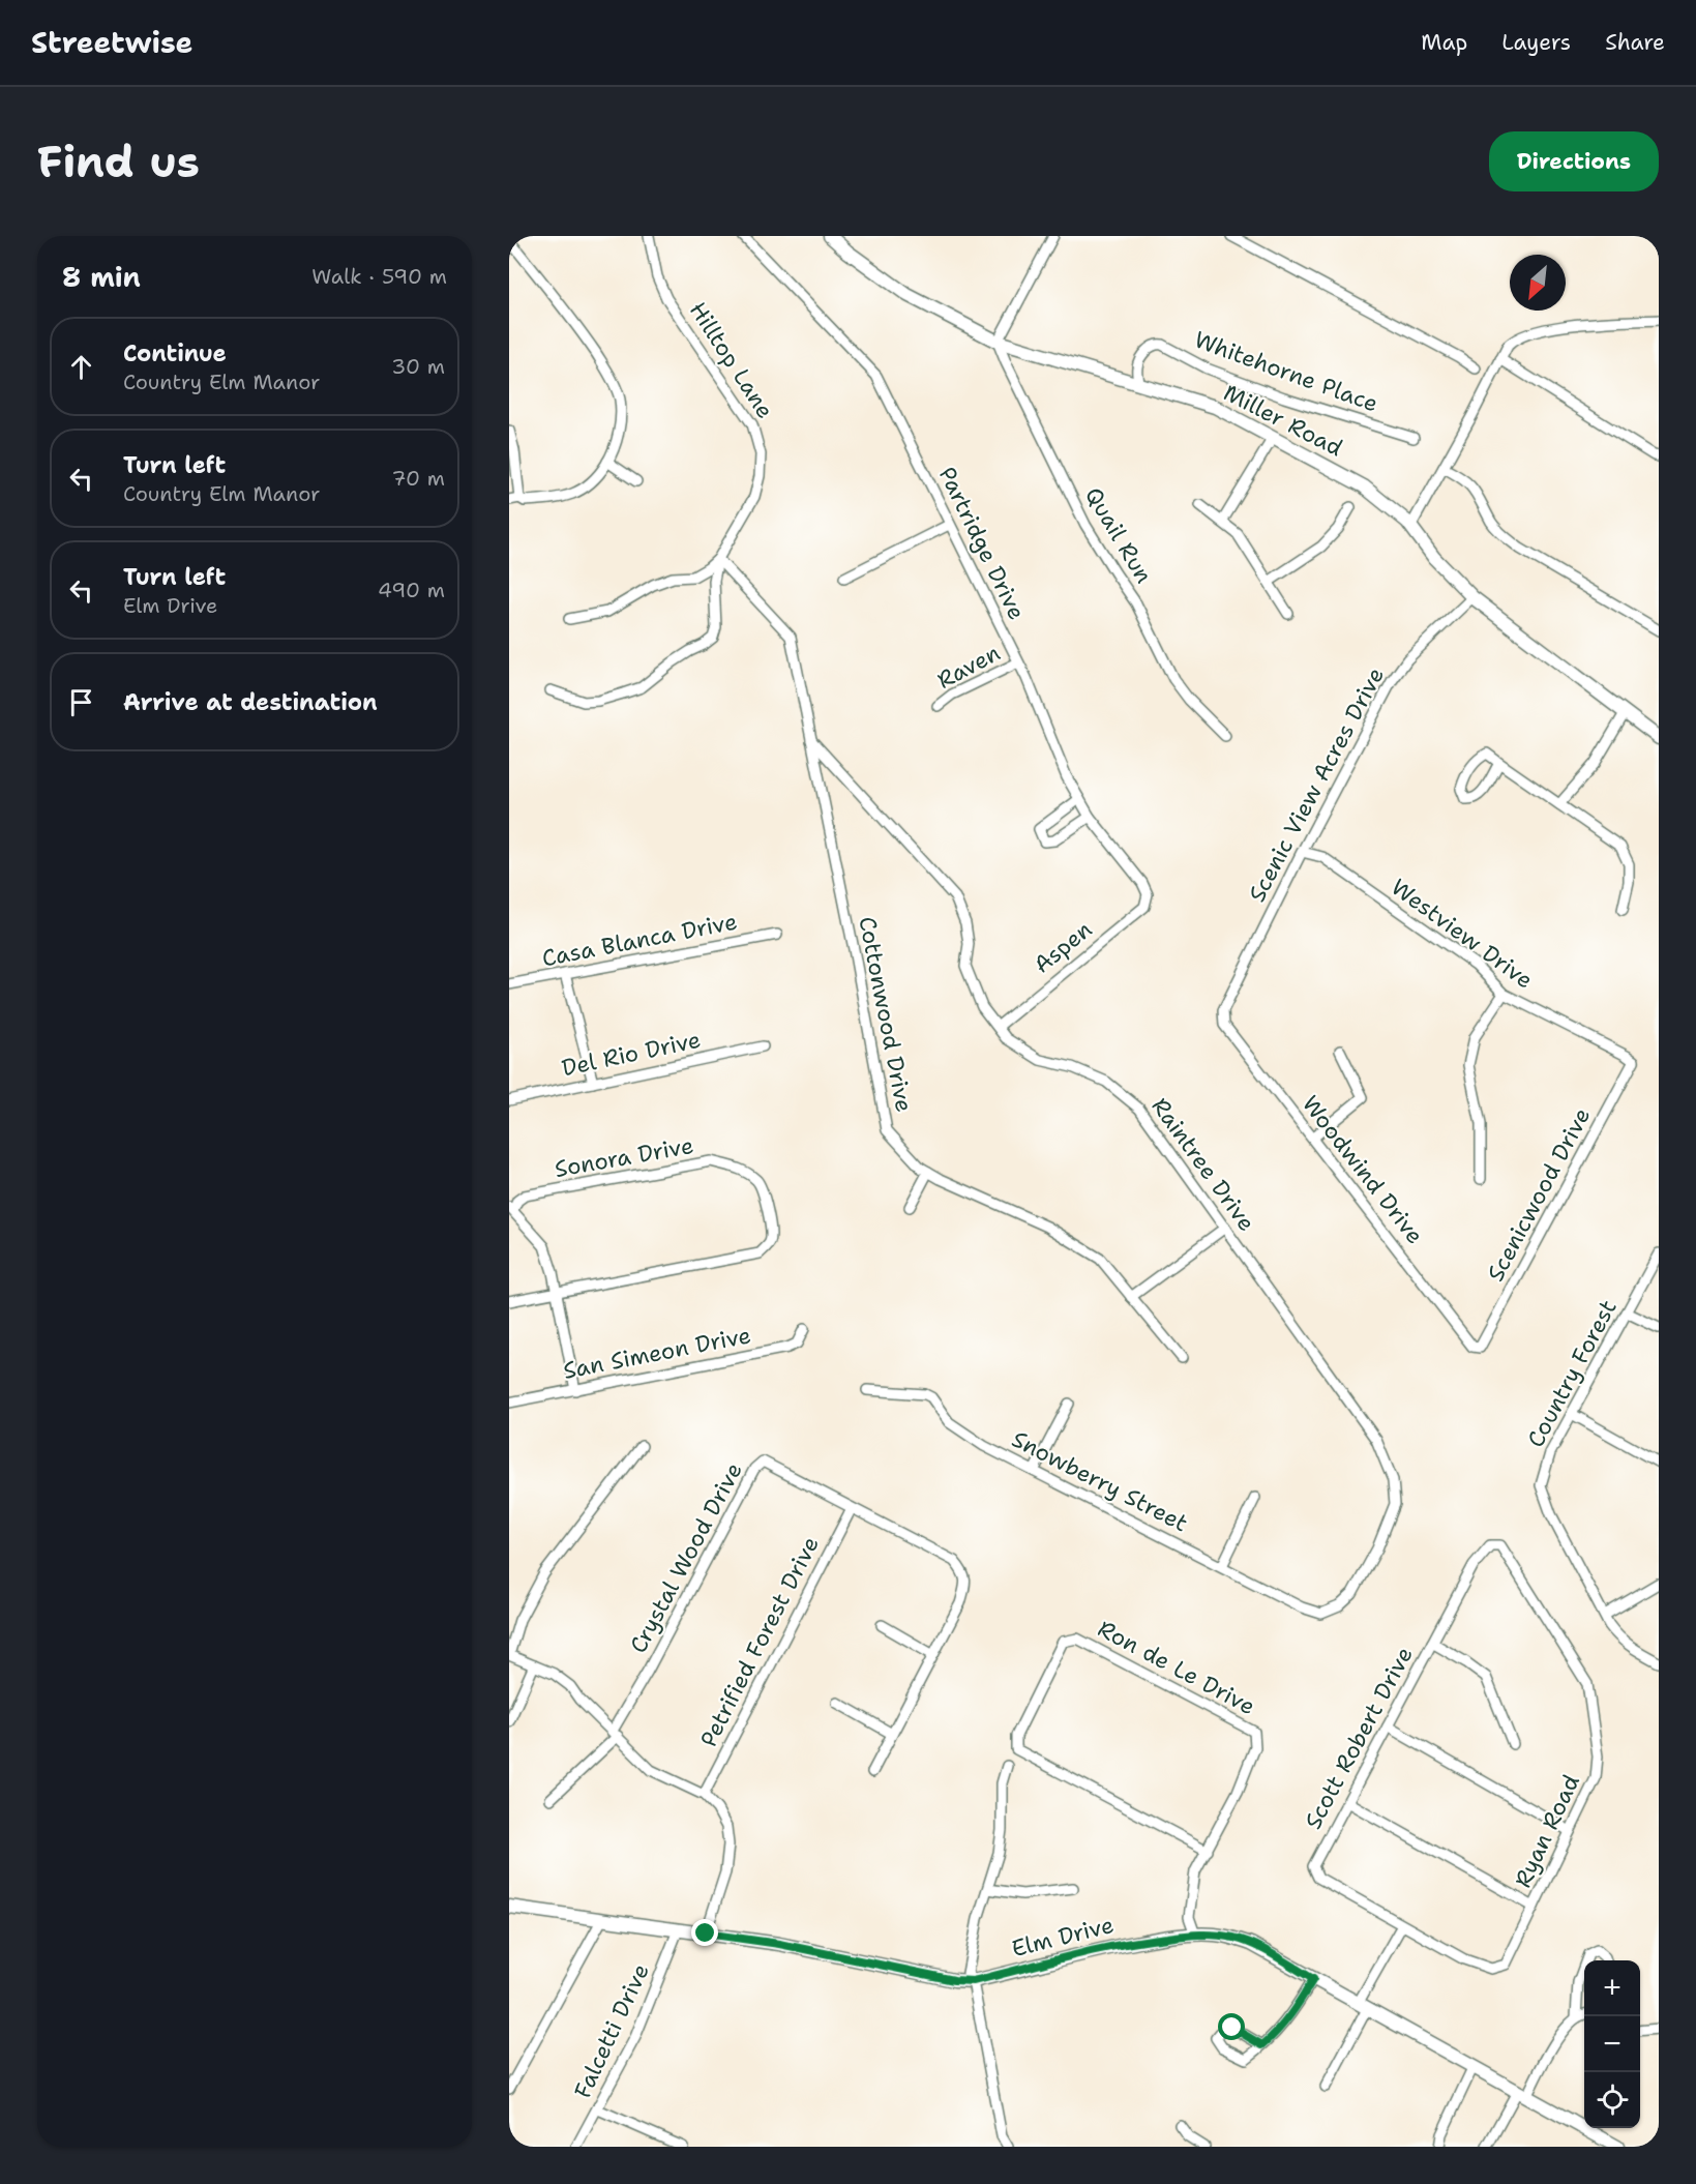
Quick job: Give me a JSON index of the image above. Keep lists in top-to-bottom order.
{
  "streets": {
    "street": [
      "Hilltop Lane",
      "Whitehorne Place",
      "Miller Road",
      "Quail Run",
      "Partridge Drive",
      "Raven",
      "Scenic View Acres Drive",
      "Westview Drive",
      "Casa Blanca Drive",
      "Aspen",
      "Cottonwood Drive",
      "Del Rio Drive",
      "Sonora Drive",
      "Raintree Drive",
      "Woodwind Drive",
      "Scenicwood Drive",
      "San Simeon Drive",
      "Country Forest",
      "Snowberry Street",
      "Crystal Wood Drive",
      "Petrified Forest Drive",
      "Ron de Le Drive",
      "Scott Robert Drive",
      "Ryan Road",
      "Elm Drive",
      "Falcetti Drive"
    ]
  },
  "crossings": [
    ["Hilltop Lane", "Cottonwood Drive"],
    ["Whitehorne Place", "Miller Road"],
    ["Miller Road", "Quail Run"],
    ["Miller Road", "Scenic View Acres Drive"],
    ["Partridge Drive", "Raven"],
    ["Partridge Drive", "Aspen"],
    ["Scenic View Acres Drive", "Westview Drive"],
    ["Scenic View Acres Drive", "Woodwind Drive"],
    ["Westview Drive", "Scenicwood Drive"],
    ["Aspen", "Raintree Drive"],
    ["Cottonwood Drive", "Raintree Drive"],
    ["Raintree Drive", "Snowberry Street"],
    ["Woodwind Drive", "Scenicwood Drive"],
    ["Crystal Wood Drive", "Petrified Forest Drive"],
    ["Ron de Le Drive", "Elm Drive"],
    ["Scott Robert Drive", "Ryan Road"],
    ["Elm Drive", "Falcetti Drive"]
  ],
  "north": "bottom left",
  "page": {
    "header": "Streetwise",
    "nav": ["Map", "Layers", "Share"],
    "buttons": "Directions",
    "title": "Find us",
    "heading": ["8 min", "Walk · 590 m"],
    "list": [
      ["Continue", "Country Elm Manor", "30 m"],
      ["Turn left", "Country Elm Manor", "70 m"],
      ["Turn left", "Elm Drive", "490 m"],
      "Arrive at destination"
    ],
    "map_buttons": ["+", "−"]
  }
}
